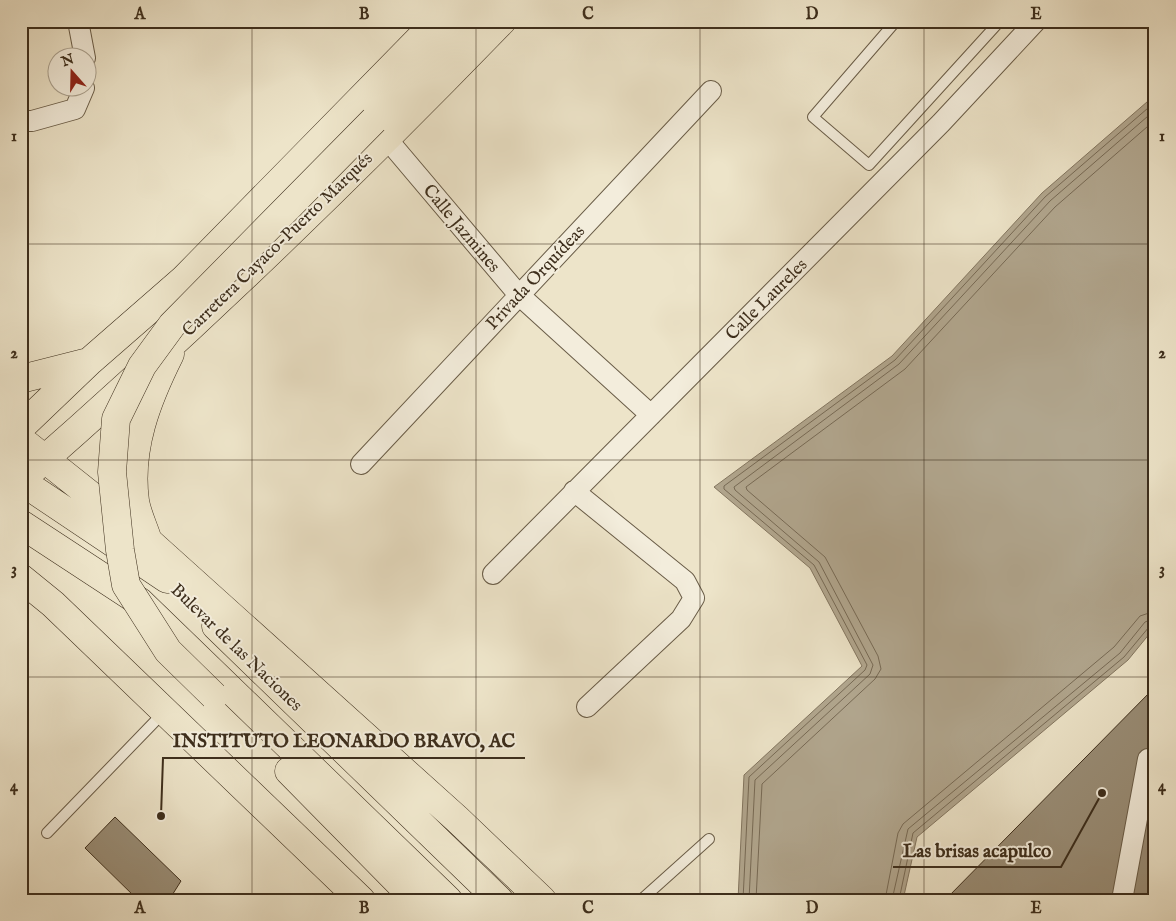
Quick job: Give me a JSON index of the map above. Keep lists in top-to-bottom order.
{
  "streets": {
    "main road": ["Carretera Cayaco-Puerto Marqués", "Bulevar de las Naciones"],
    "street": ["Calle Jazmines", "Privada Orquídeas", "Calle Laureles"]
  },
  "crossings": [
    ["Calle Jazmines", "Carretera Cayaco-Puerto Marqués"],
    ["Calle Jazmines", "Privada Orquídeas"],
    ["Calle Jazmines", "Calle Laureles"],
    ["Carretera Cayaco-Puerto Marqués", "Bulevar de las Naciones"]
  ],
  "places": ["Las brisas acapulco", "INSTITUTO LEONARDO BRAVO, AC"],
  "north": "top",
  "grid": {
    "columns": [
      "A",
      "B",
      "C",
      "D",
      "E"
    ],
    "rows": [
      "1",
      "2",
      "3",
      "4"
    ]
  }
}
